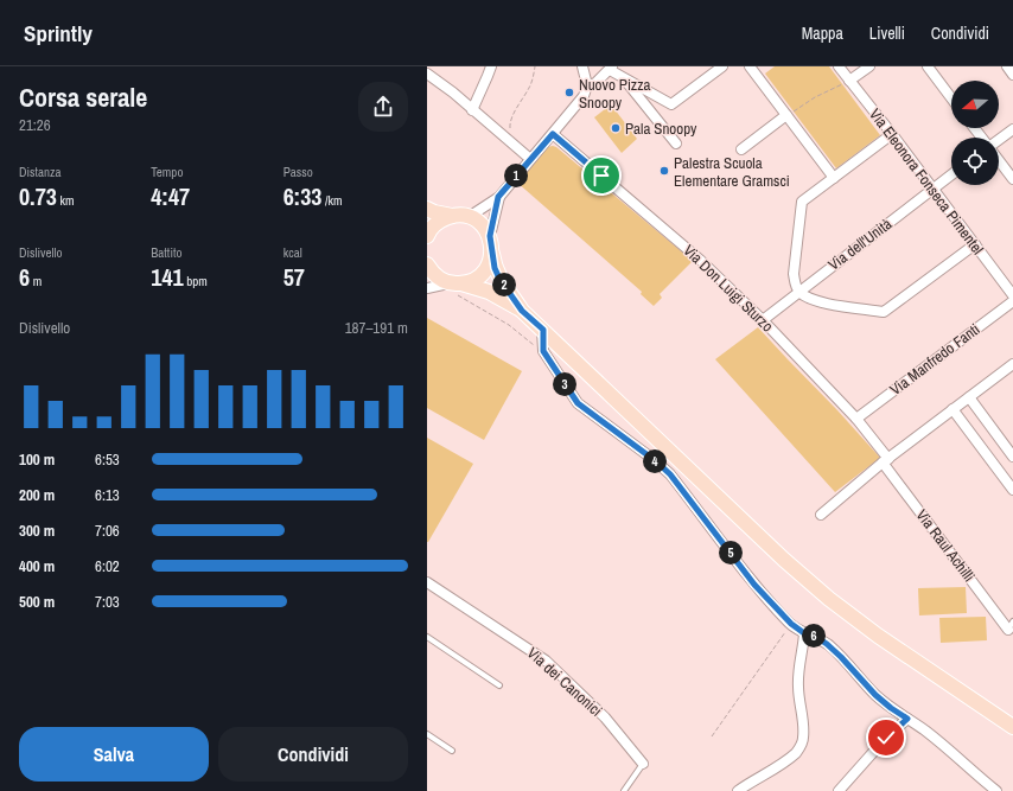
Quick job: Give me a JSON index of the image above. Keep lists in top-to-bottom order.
{
  "streets": {
    "street": [
      "Via Eleonora Fonseca Pimentel",
      "Via dell'Unità",
      "Via Don Luigi Sturzo",
      "Via Manfredo Fanti",
      "Via Raul Achilli",
      "Via dei Canonici"
    ]
  },
  "crossings": [
    ["Via Eleonora Fonseca Pimentel", "Via dell'Unità"],
    ["Via dell'Unità", "Via Don Luigi Sturzo"],
    ["Via Don Luigi Sturzo", "Via Manfredo Fanti"],
    ["Via Don Luigi Sturzo", "Via Raul Achilli"]
  ],
  "places": ["Nuovo Pizza Snoopy", "Pala Snoopy", "Palestra Scuola Elementare Gramsci"],
  "north": "left",
  "page": {
    "header": "Sprintly",
    "nav": ["Mappa", "Livelli", "Condividi"],
    "heading": ["Corsa serale", "21:26"],
    "stats": [
      ["Distanza", "0.73 km"],
      ["Tempo", "4:47"],
      ["Passo", "6:33 /km"],
      ["Dislivello", "6 m"],
      ["Battito", "141 bpm"],
      ["kcal", "57"]
    ],
    "pins": [
      "1",
      "2",
      "3",
      "4",
      "5",
      "6"
    ],
    "chart": ["Dislivello", "187–191 m"],
    "list": [
      {
        "name": "100 m",
        "note": "6:53"
      },
      {
        "name": "200 m",
        "note": "6:13"
      },
      {
        "name": "300 m",
        "note": "7:06"
      },
      {
        "name": "400 m",
        "note": "6:02"
      },
      {
        "name": "500 m",
        "note": "7:03"
      }
    ],
    "buttons": ["Salva", "Condividi"]
  }
}
